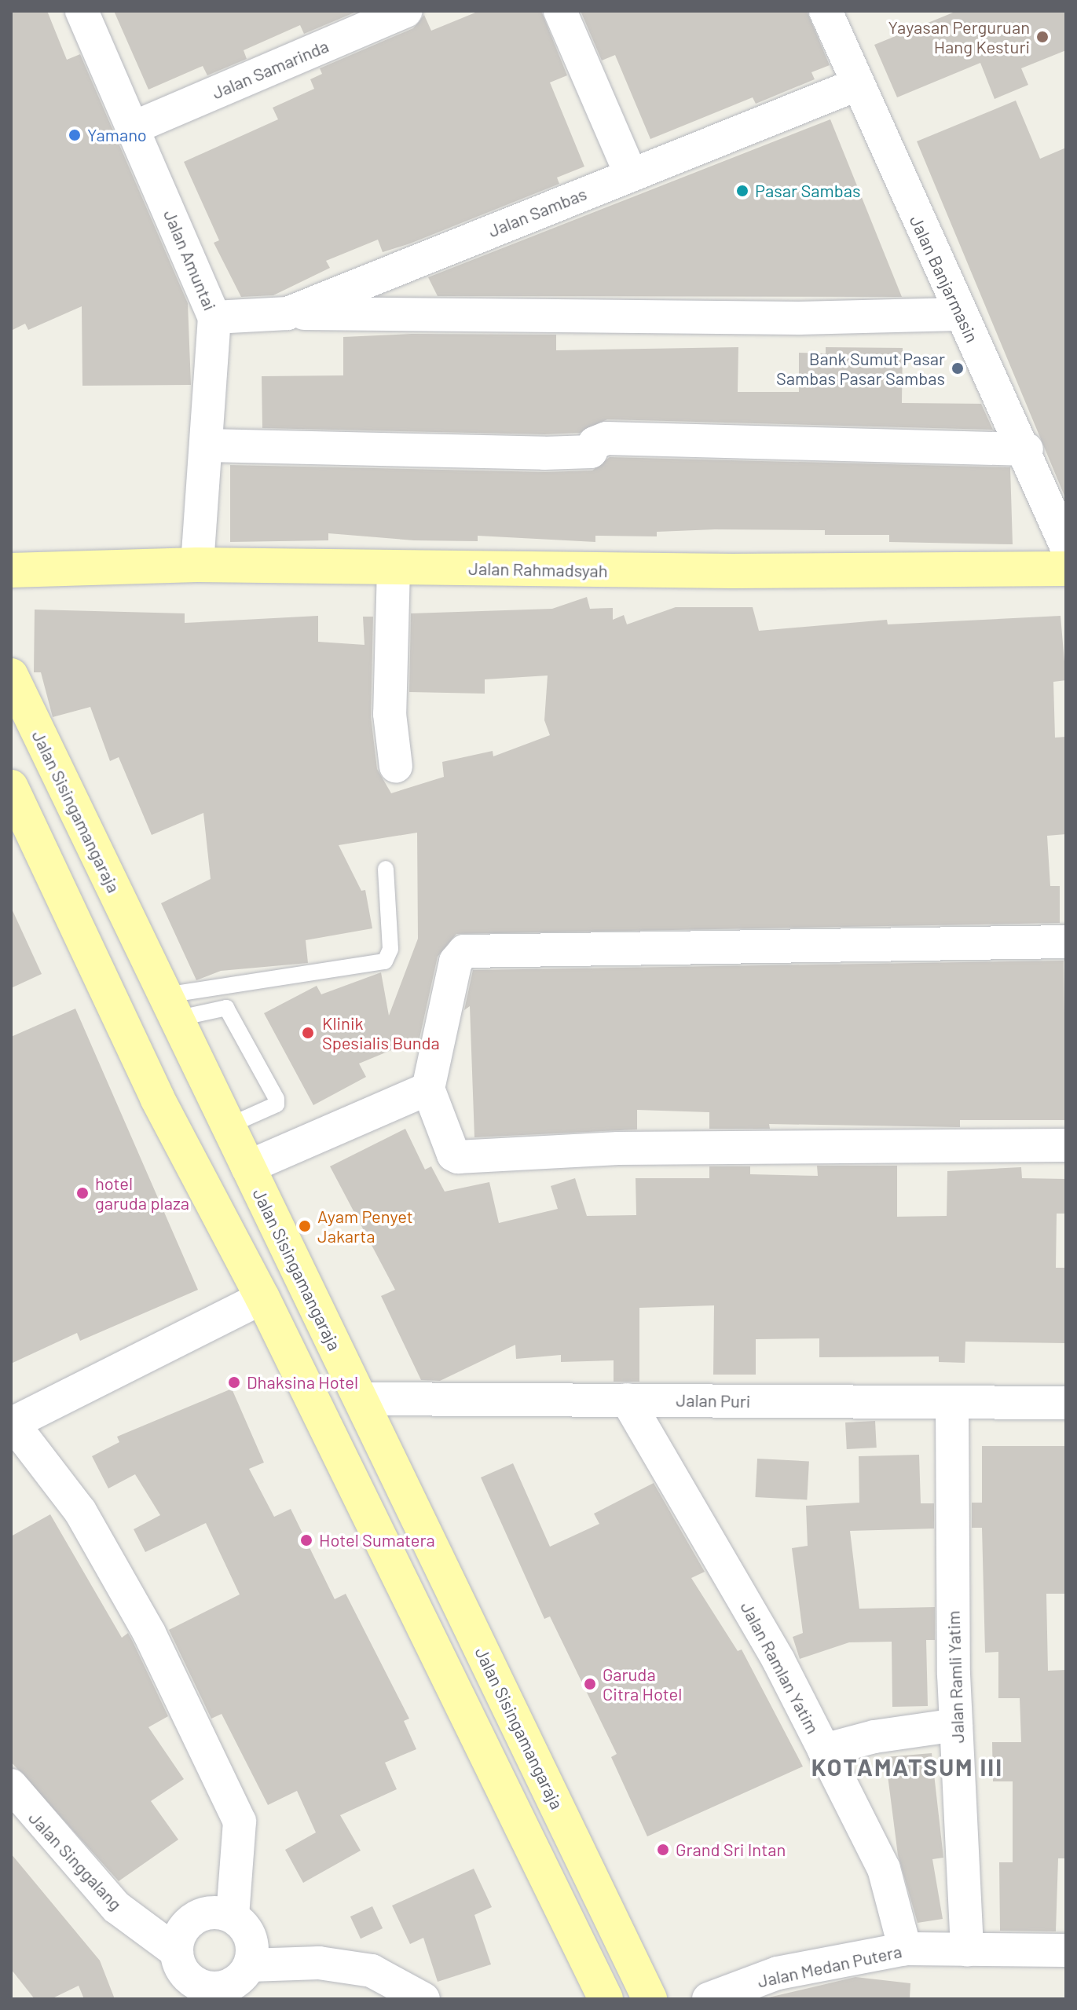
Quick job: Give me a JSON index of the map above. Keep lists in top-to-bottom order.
{
  "streets": {
    "main road": ["Jalan Rahmadsyah", "Jalan Sisingamangaraja"],
    "street": [
      "Jalan Samarinda",
      "Jalan Sambas",
      "Jalan Amuntai",
      "Jalan Banjarmasin",
      "Jalan Puri",
      "Jalan Ramlan Yatim",
      "Jalan Ramli Yatim",
      "Jalan Singgalang",
      "Jalan Medan Putera"
    ]
  },
  "crossings": [
    ["Jalan Samarinda", "Jalan Amuntai"],
    ["Jalan Sambas", "Jalan Amuntai"],
    ["Jalan Sambas", "Jalan Banjarmasin"],
    ["Jalan Amuntai", "Jalan Rahmadsyah"],
    ["Jalan Sisingamangaraja", "Jalan Puri"],
    ["Jalan Puri", "Jalan Ramlan Yatim"],
    ["Jalan Puri", "Jalan Ramli Yatim"],
    ["Jalan Ramlan Yatim", "Jalan Medan Putera"],
    ["Jalan Ramli Yatim", "Jalan Medan Putera"]
  ],
  "districts": ["KOTAMATSUM III"],
  "places": [
    "Yayasan Perguruan Hang Kesturi",
    "Yamano",
    "Pasar Sambas",
    "Bank Sumut Pasar Sambas Pasar Sambas",
    "Klinik Spesialis Bunda",
    "hotel garuda plaza",
    "Ayam Penyet Jakarta",
    "Dhaksina Hotel",
    "Hotel Sumatera",
    "Garuda Citra Hotel",
    "Grand Sri Intan"
  ]
}
